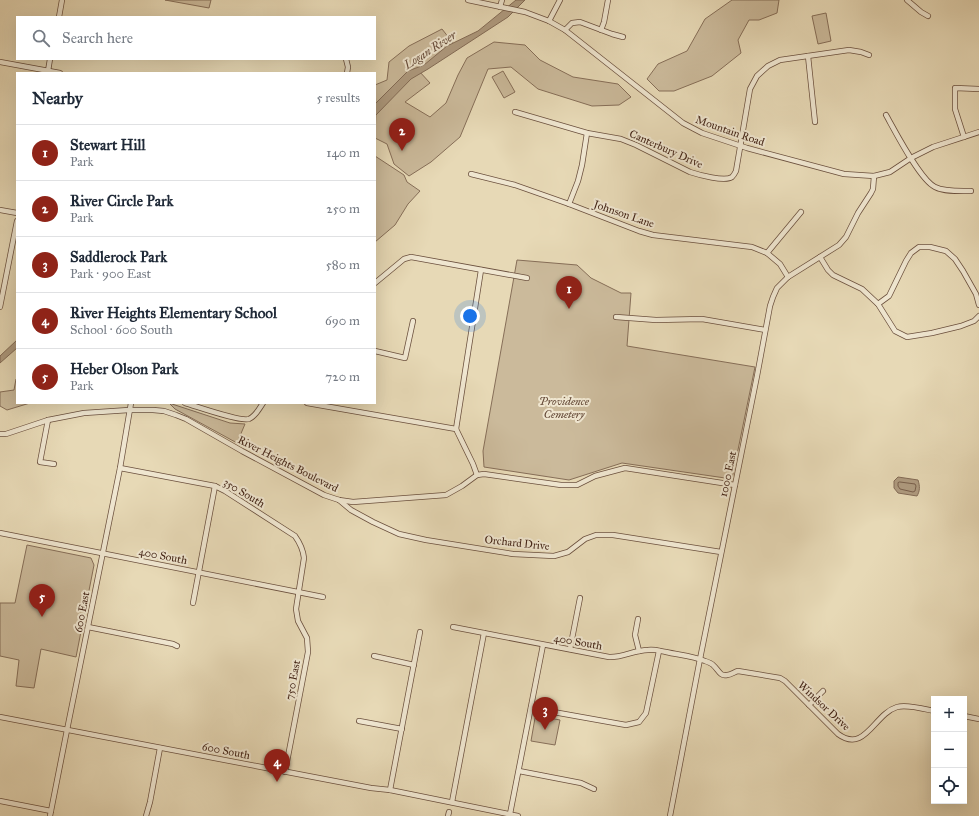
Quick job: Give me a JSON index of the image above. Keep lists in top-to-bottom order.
{
  "streets": {
    "street": [
      "Mountain Road",
      "Canterbury Drive",
      "Johnson Lane",
      "River Heights Boulevard",
      "1000 East",
      "350 South",
      "Orchard Drive",
      "400 South",
      "600 East",
      "750 East",
      "Windsor Drive",
      "600 South"
    ]
  },
  "crossings": [
    ["Mountain Road", "Canterbury Drive"],
    ["Mountain Road", "1000 East"],
    ["Johnson Lane", "1000 East"],
    ["River Heights Boulevard", "Orchard Drive"],
    ["River Heights Boulevard", "600 East"],
    ["1000 East", "Orchard Drive"],
    ["1000 East", "400 South"],
    ["1000 East", "Windsor Drive"],
    ["350 South", "400 South"],
    ["350 South", "600 East"],
    ["350 South", "750 East"],
    ["400 South", "600 East"],
    ["400 South", "750 East"],
    ["400 South", "Windsor Drive"],
    ["600 East", "600 South"],
    ["750 East", "600 South"]
  ],
  "water": ["Logan River"],
  "parks": ["Providence Cemetery"],
  "page": {
    "search": "Search here",
    "heading": ["Nearby", "5 results"],
    "pins": [
      "2",
      "1",
      "5",
      "3",
      "4"
    ],
    "list": [
      {
        "mark": "1",
        "name": "Stewart Hill",
        "note": "Park",
        "value": "140 m"
      },
      {
        "mark": "2",
        "name": "River Circle Park",
        "note": "Park",
        "value": "250 m"
      },
      {
        "mark": "3",
        "name": "Saddlerock Park",
        "note": "Park · 900 East",
        "value": "580 m"
      },
      {
        "mark": "4",
        "name": "River Heights Elementary School",
        "note": "School · 600 South",
        "value": "690 m"
      },
      {
        "mark": "5",
        "name": "Heber Olson Park",
        "note": "Park",
        "value": "720 m"
      }
    ],
    "map_buttons": ["+", "−"]
  }
}
